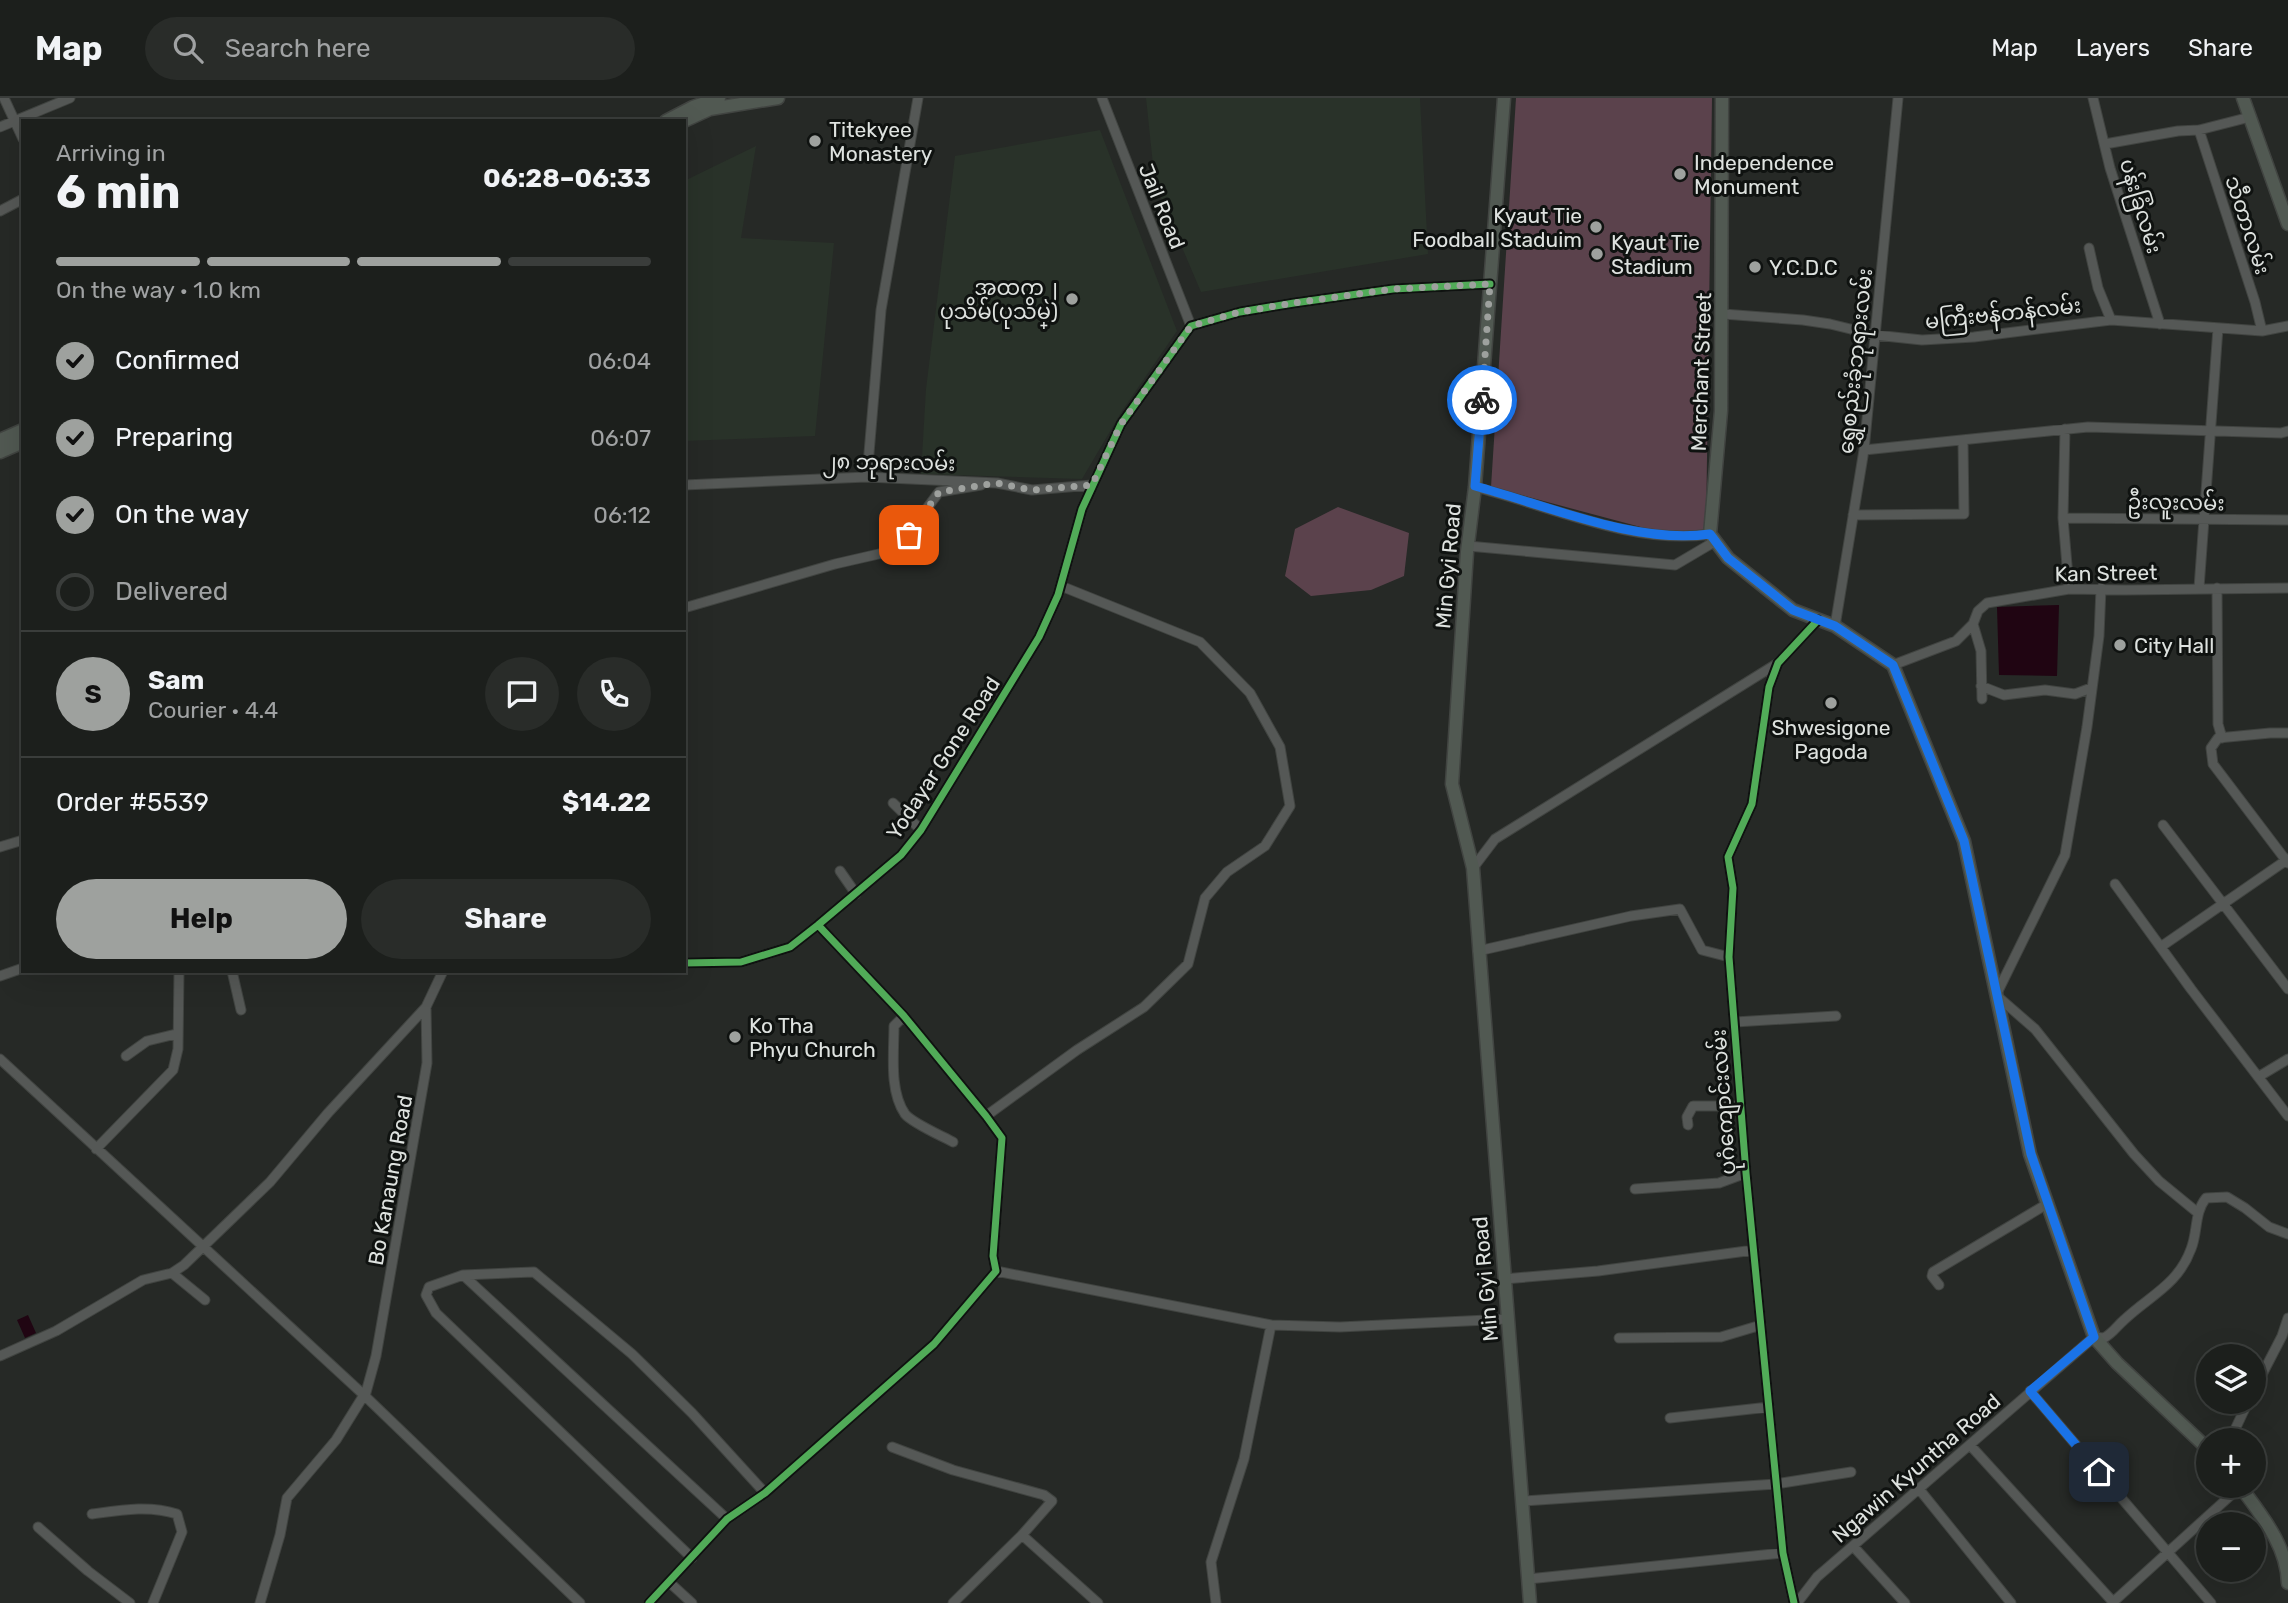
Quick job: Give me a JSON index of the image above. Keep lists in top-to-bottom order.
{
  "streets": {
    "main road": ["Merchant Street", "Min Gyi Road"],
    "street": [
      "Jail Road",
      "ပန်းခြံလမ်း",
      "သီတာလမ်း",
      "မကြီးဗန်တန်လမ်း",
      "ရွှေစည်းခုံဘုရားလမ်း",
      "၂၈ ဘုရားလမ်း",
      "ဦးလူးလမ်း",
      "Kan Street",
      "Yodayar Gone Road",
      "ပုဂံကျောင်းလမ်း",
      "Bo Kanaung Road",
      "Ngawin Kyuntha Road"
    ]
  },
  "crossings": [
    ["Jail Road", "Yodayar Gone Road"],
    ["ပန်းခြံလမ်း", "မကြီးဗန်တန်လမ်း"],
    ["သီတာလမ်း", "မကြီးဗန်တန်လမ်း"],
    ["မကြီးဗန်တန်လမ်း", "ရွှေစည်းခုံဘုရားလမ်း"],
    ["မကြီးဗန်တန်လမ်း", "Merchant Street"],
    ["၂၈ ဘုရားလမ်း", "Yodayar Gone Road"],
    ["ပုဂံကျောင်းလမ်း", "Ngawin Kyuntha Road"]
  ],
  "places": [
    "Titekyee Monastery",
    "Independence Monument",
    "Kyaut Tie Foodball Staduim",
    "Kyaut Tie Stadium",
    "Y.C.D.C",
    "အထက၂ ပုသိမ်(ပုသိမ္)",
    "City Hall",
    "Shwesigone Pagoda",
    "Ko Tha Phyu Church"
  ],
  "page": {
    "header": "Map",
    "search": "Search here",
    "nav": ["Map", "Layers", "Share"],
    "heading": ["6 min", "Arriving in", "06:28–06:33"],
    "panel": [
      "Sam",
      "Courier · 4.4",
      "Order #5539",
      "$14.22"
    ],
    "bar": "On the way · 1.0 km",
    "list": [
      ["Confirmed", "06:04"],
      ["Preparing", "06:07"],
      ["On the way", "06:12"],
      "Delivered"
    ],
    "round": "S",
    "buttons": ["Help", "Share"],
    "map_buttons": ["+", "−"]
  }
}
